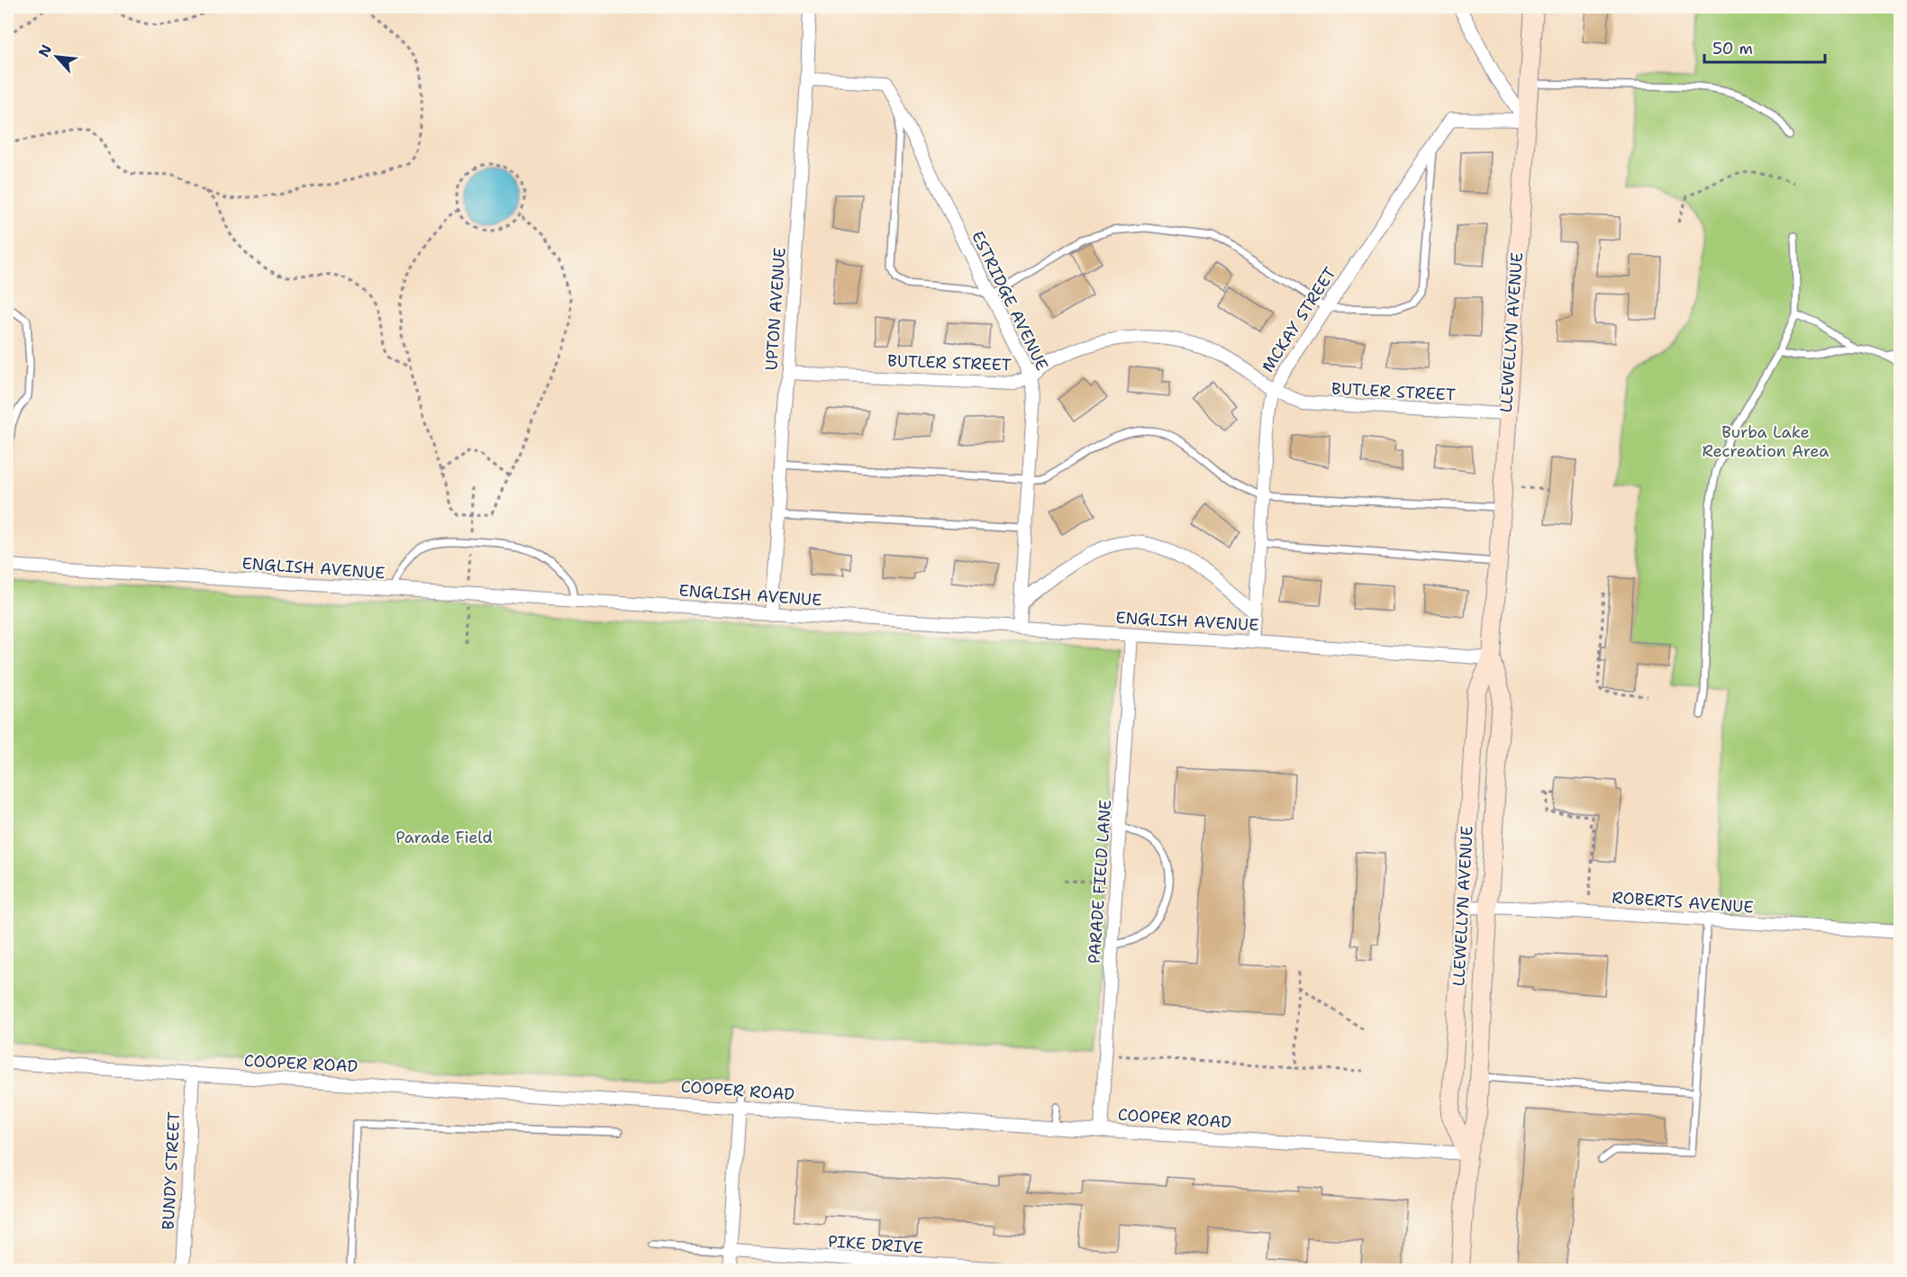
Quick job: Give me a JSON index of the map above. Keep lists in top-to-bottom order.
{
  "streets": {
    "street": [
      "ESTRIDGE AVENUE",
      "UPTON AVENUE",
      "MCKAY STREET",
      "LLEWELLYN AVENUE",
      "BUTLER STREET",
      "ENGLISH AVENUE",
      "PARADE FIELD LANE",
      "ROBERTS AVENUE",
      "COOPER ROAD",
      "BUNDY STREET",
      "PIKE DRIVE"
    ]
  },
  "crossings": [
    ["ESTRIDGE AVENUE", "UPTON AVENUE"],
    ["ESTRIDGE AVENUE", "BUTLER STREET"],
    ["ESTRIDGE AVENUE", "ENGLISH AVENUE"],
    ["UPTON AVENUE", "BUTLER STREET"],
    ["UPTON AVENUE", "ENGLISH AVENUE"],
    ["MCKAY STREET", "LLEWELLYN AVENUE"],
    ["MCKAY STREET", "BUTLER STREET"],
    ["MCKAY STREET", "ENGLISH AVENUE"],
    ["LLEWELLYN AVENUE", "BUTLER STREET"],
    ["LLEWELLYN AVENUE", "ENGLISH AVENUE"],
    ["LLEWELLYN AVENUE", "ROBERTS AVENUE"],
    ["LLEWELLYN AVENUE", "COOPER ROAD"],
    ["ENGLISH AVENUE", "PARADE FIELD LANE"],
    ["PARADE FIELD LANE", "COOPER ROAD"],
    ["COOPER ROAD", "BUNDY STREET"]
  ],
  "parks": ["Burba Lake Recreation Area", "Parade Field"],
  "scale_bar": "50 m",
  "north": "top left"
}
